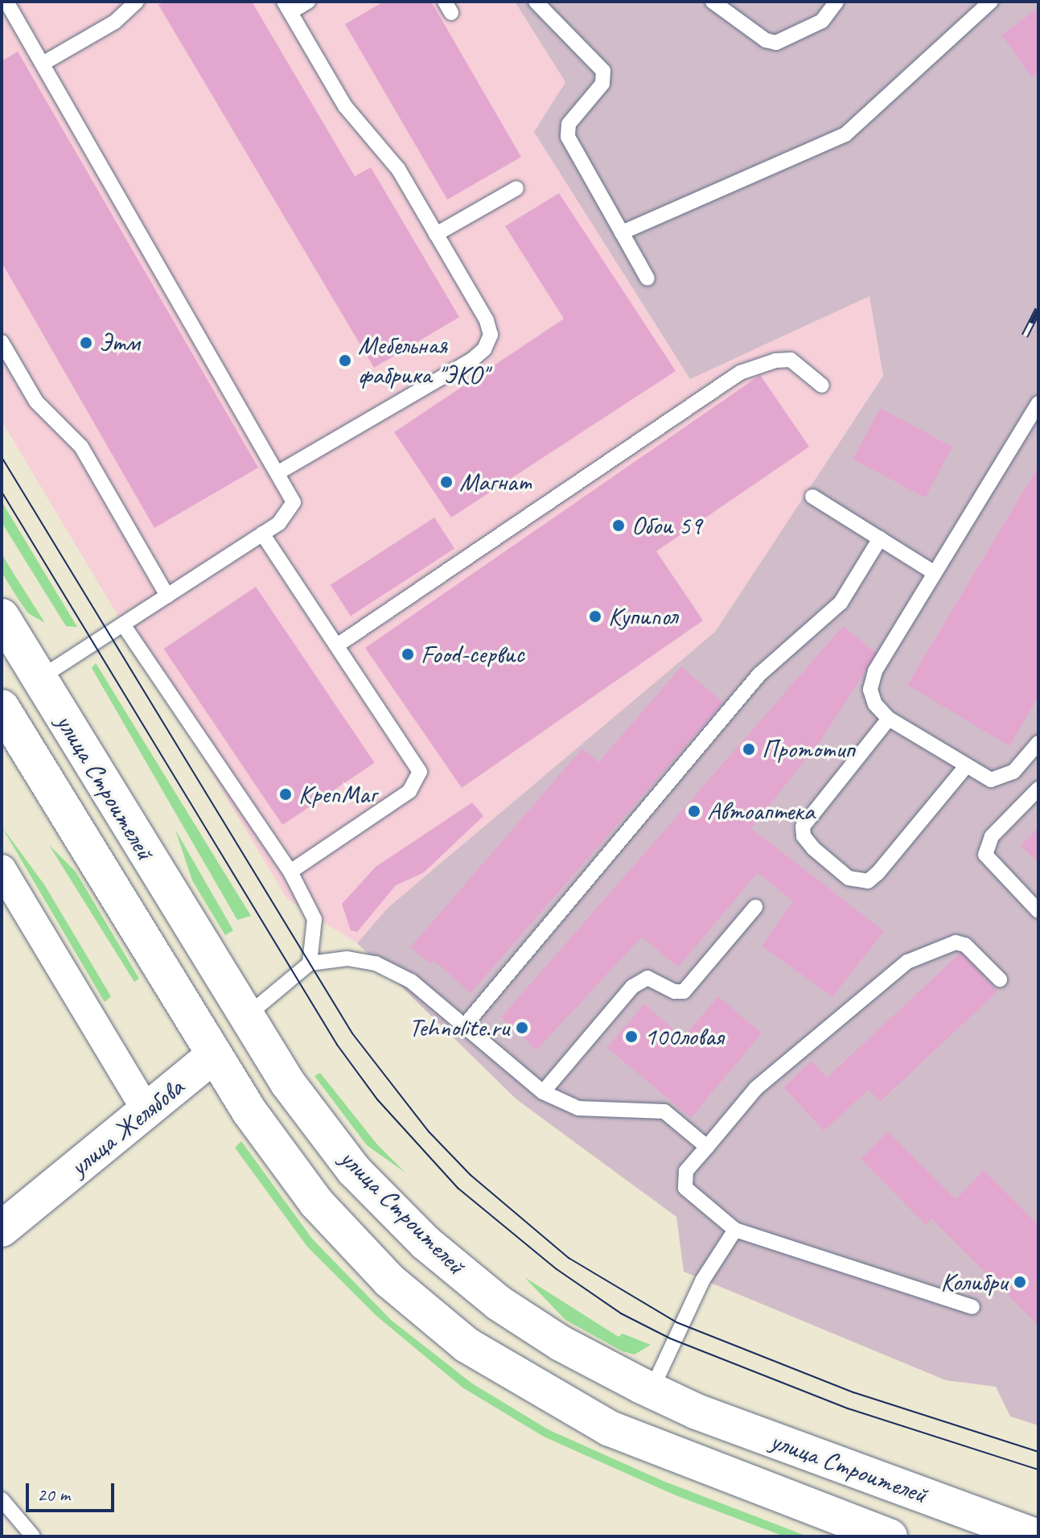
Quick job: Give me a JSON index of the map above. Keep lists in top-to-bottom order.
{
  "streets": {
    "main road": ["улица Строителей", "улица Желябова"]
  },
  "crossings": [
    ["улица Строителей", "улица Желябова"]
  ],
  "places": [
    "Этм",
    "Мебельная фабрика \"ЭКО\"",
    "Магнат",
    "Обои 59",
    "Купипол",
    "Food-сервис",
    "Прототип",
    "КрепМаг",
    "Автоаптека",
    "Tehnolite.ru",
    "100ловая",
    "Колибри"
  ],
  "scale_bar": "20 m"
}
